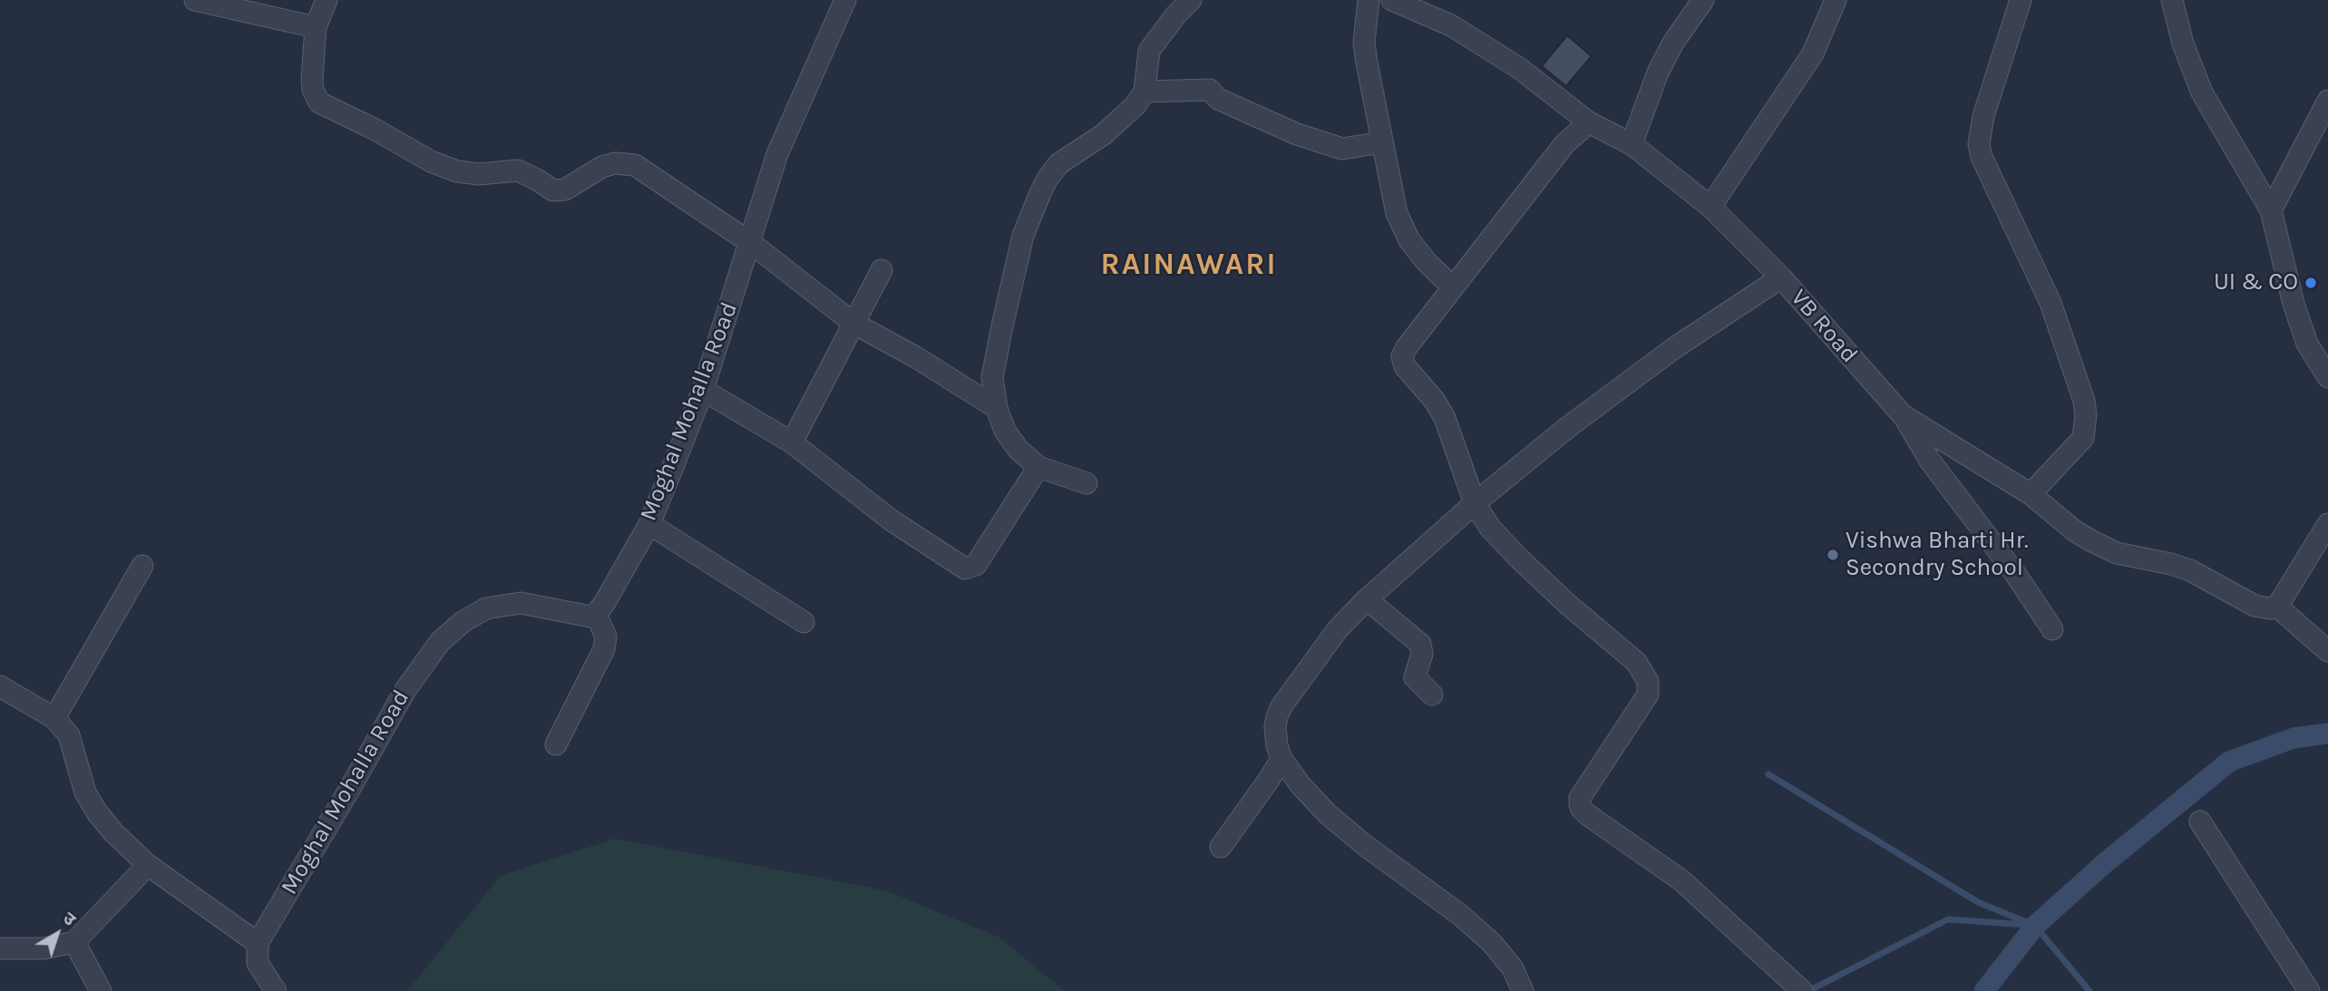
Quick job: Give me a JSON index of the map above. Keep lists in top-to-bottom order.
{
  "streets": {
    "street": ["VB Road", "Moghal Mohalla Road"]
  },
  "districts": ["RAINAWARI"],
  "places": ["UI & CO", "Vishwa Bharti Hr. Secondry School"],
  "north": "top right"
}
